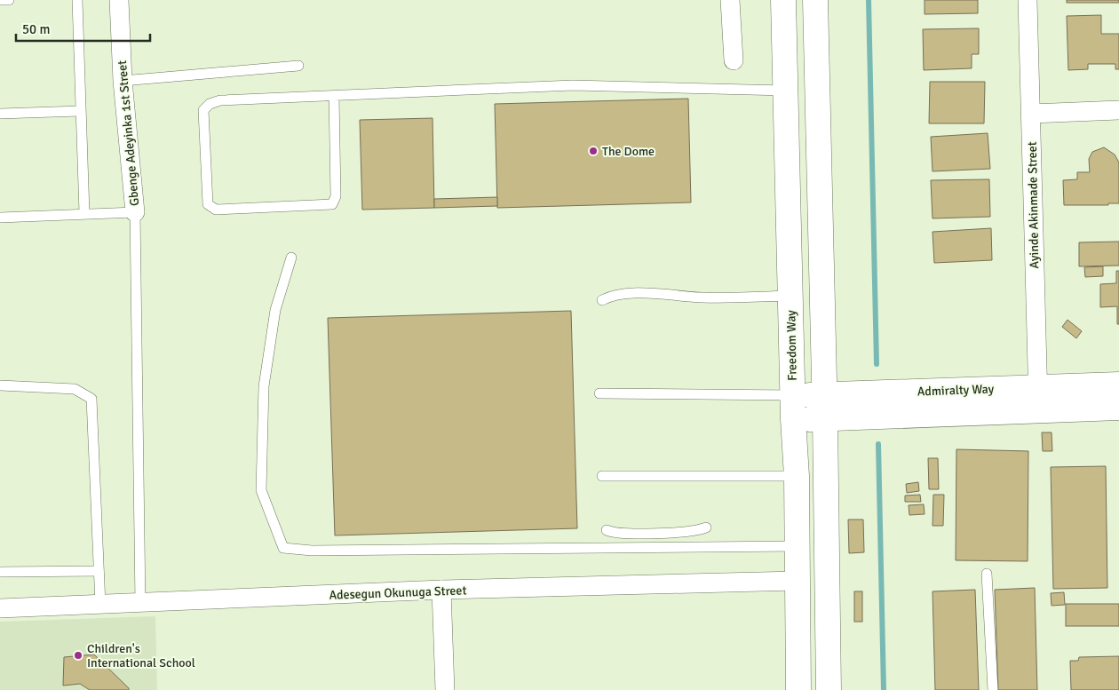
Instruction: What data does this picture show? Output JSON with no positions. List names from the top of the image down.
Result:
{
  "streets": {
    "main road": ["Freedom Way", "Admiralty Way"],
    "street": ["Gbenge Adeyinka 1st Street", "Ayinde Akinmade Street", "Adesegun Okunuga Street"]
  },
  "crossings": [
    ["Ayinde Akinmade Street", "Admiralty Way"],
    ["Freedom Way", "Admiralty Way"],
    ["Freedom Way", "Adesegun Okunuga Street"]
  ],
  "places": ["The Dome", "Children's International School"],
  "scale_bar": "50 m"
}
